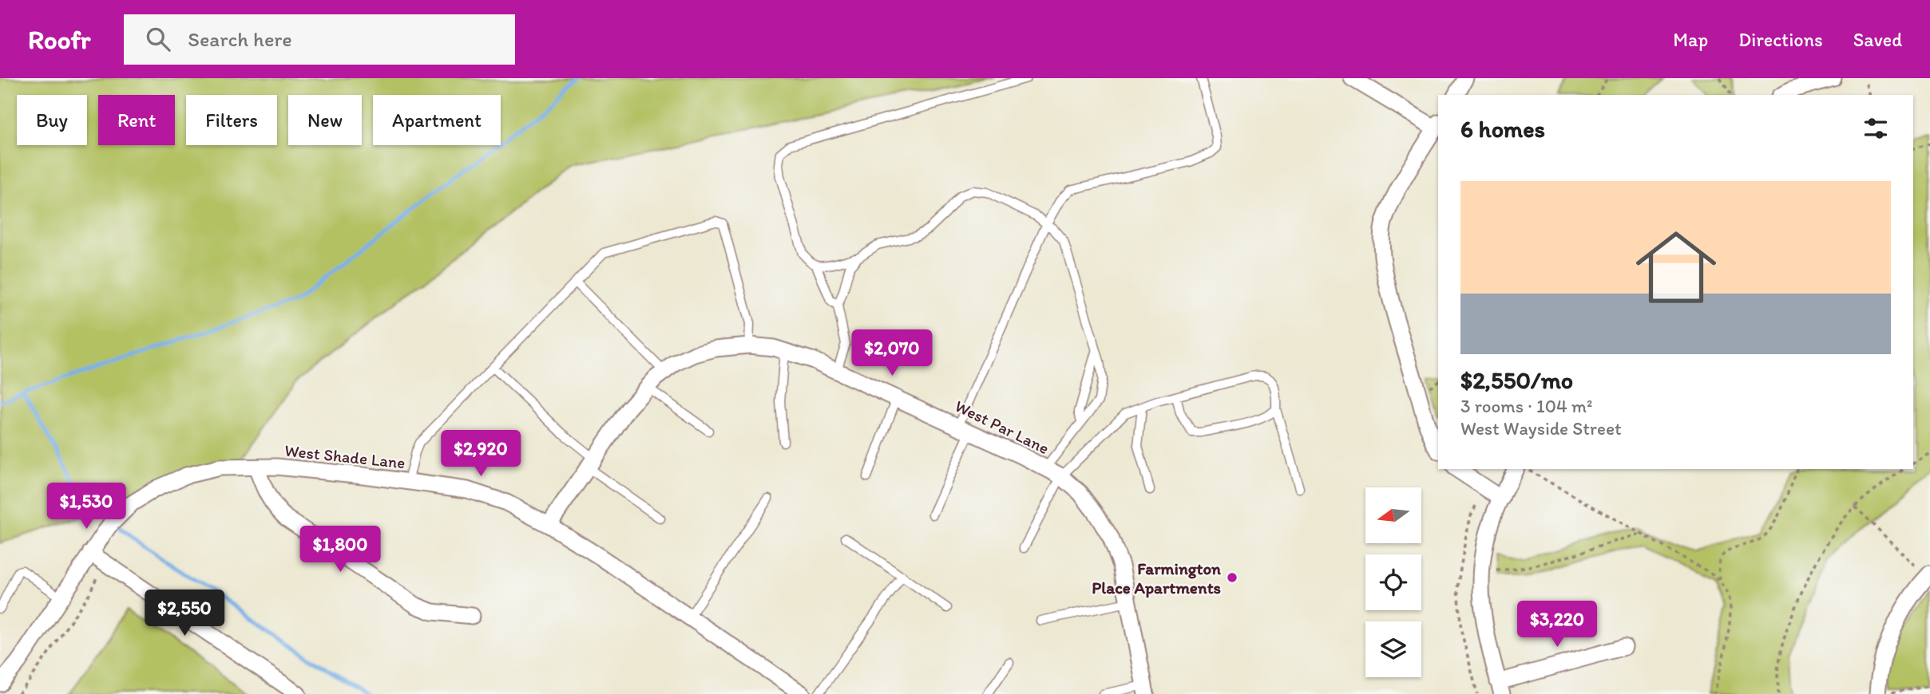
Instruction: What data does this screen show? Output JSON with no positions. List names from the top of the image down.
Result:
{
  "streets": {
    "street": ["West Par Lane", "West Shade Lane"]
  },
  "crossings": [
    ["West Par Lane", "West Shade Lane"]
  ],
  "places": ["Farmington Place Apartments"],
  "north": "left",
  "page": {
    "header": "Roofr",
    "search": "Search here",
    "nav": ["Map", "Directions", "Saved"],
    "chip": [
      "Buy",
      "Rent",
      "Filters",
      "New",
      "Apartment"
    ],
    "heading": "6 homes",
    "list": [
      {
        "name": "$2,550/mo",
        "note": "3 rooms · 104 m² · West Wayside Street"
      }
    ],
    "price": [
      "$2,070",
      "$2,920",
      "$1,530",
      "$1,800",
      "$2,550",
      "$3,220"
    ]
  }
}
